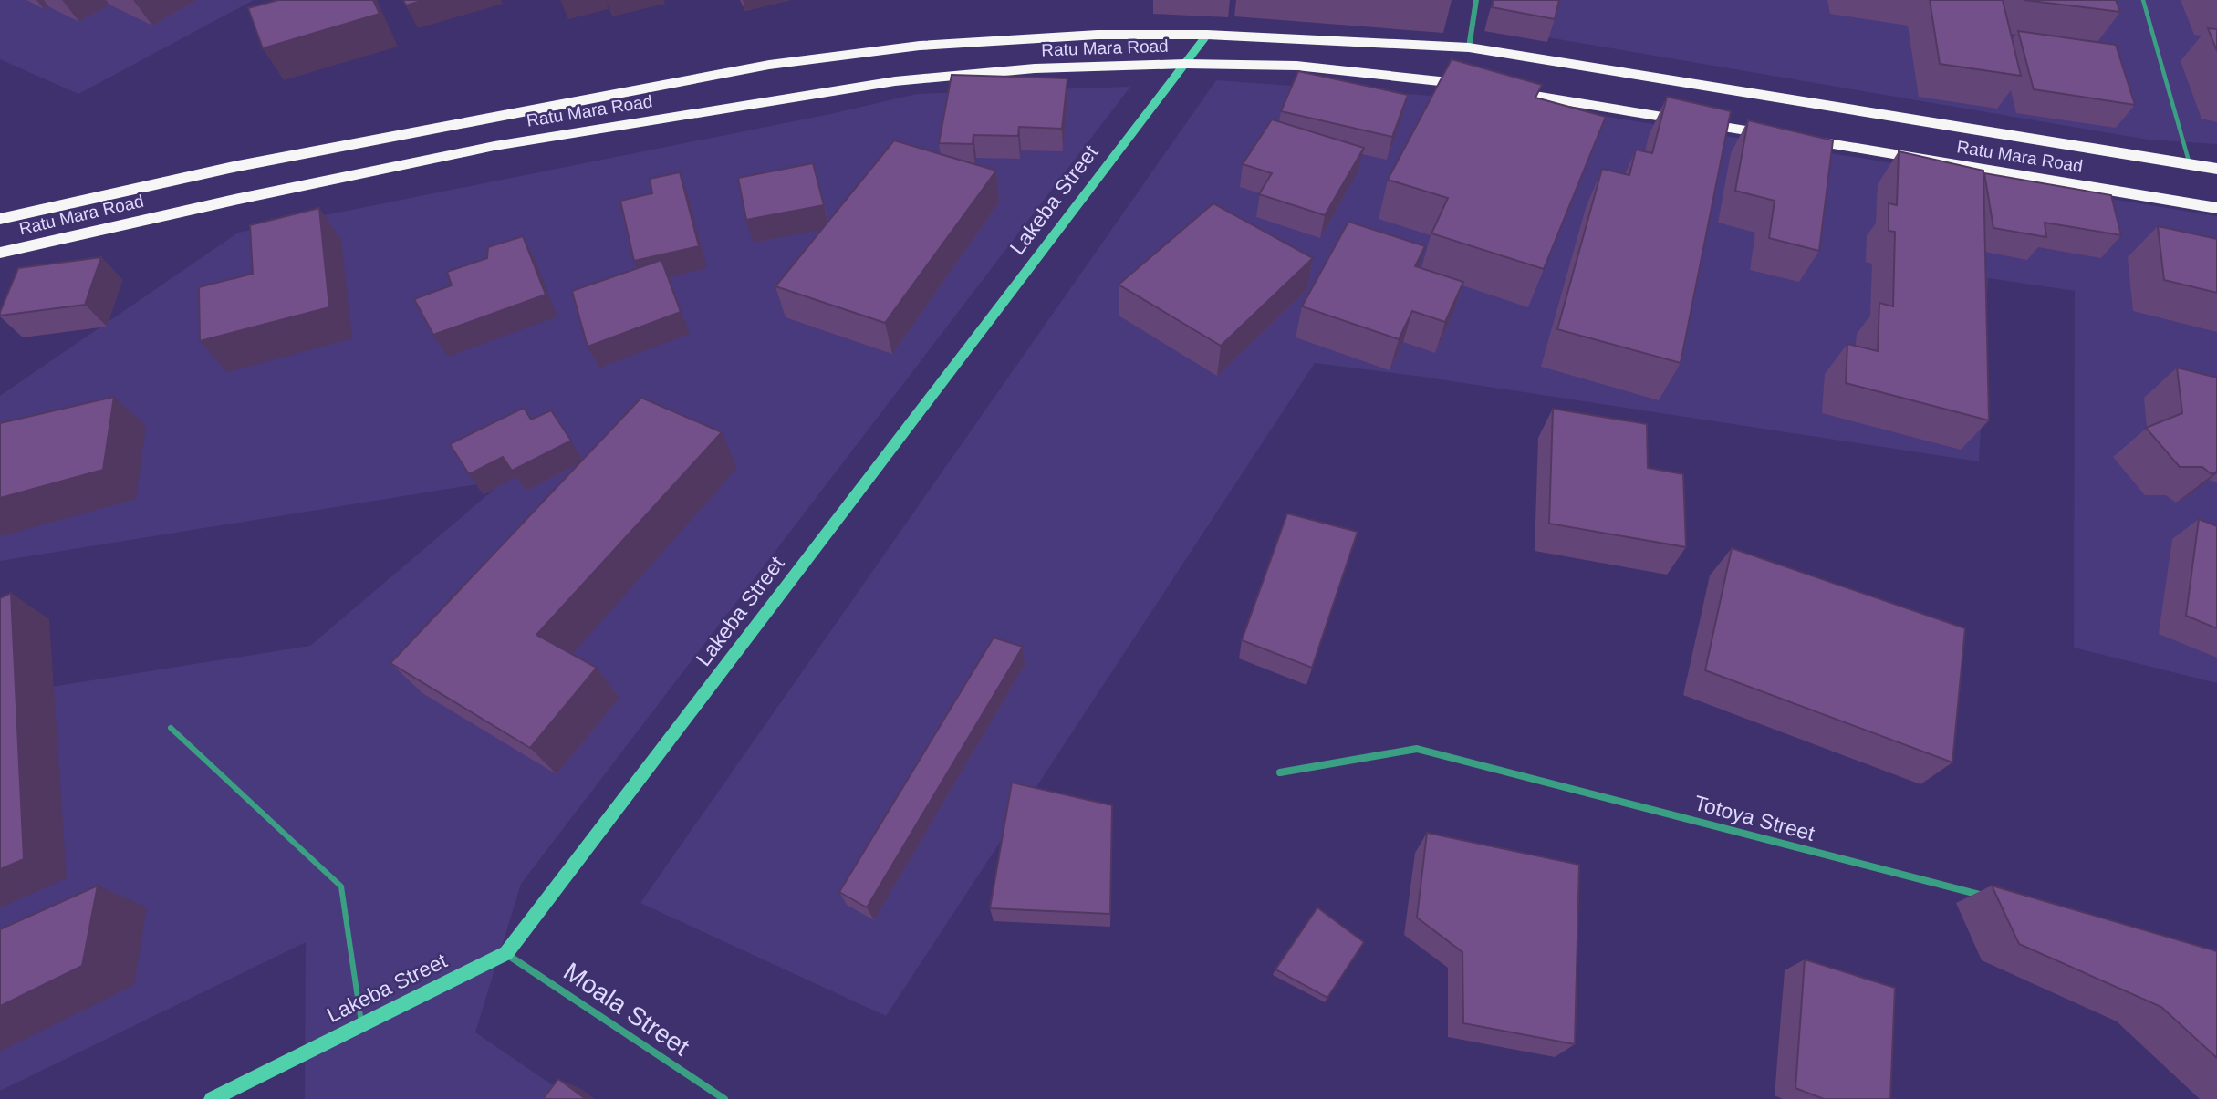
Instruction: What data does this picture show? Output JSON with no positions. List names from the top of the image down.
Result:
{
  "streets": {
    "highway": ["Ratu Mara Road"],
    "main road": ["Lakeba Street"],
    "street": ["Totoya Street", "Moala Street"]
  },
  "crossings": [
    ["Ratu Mara Road", "Lakeba Street"],
    ["Lakeba Street", "Moala Street"]
  ]
}
